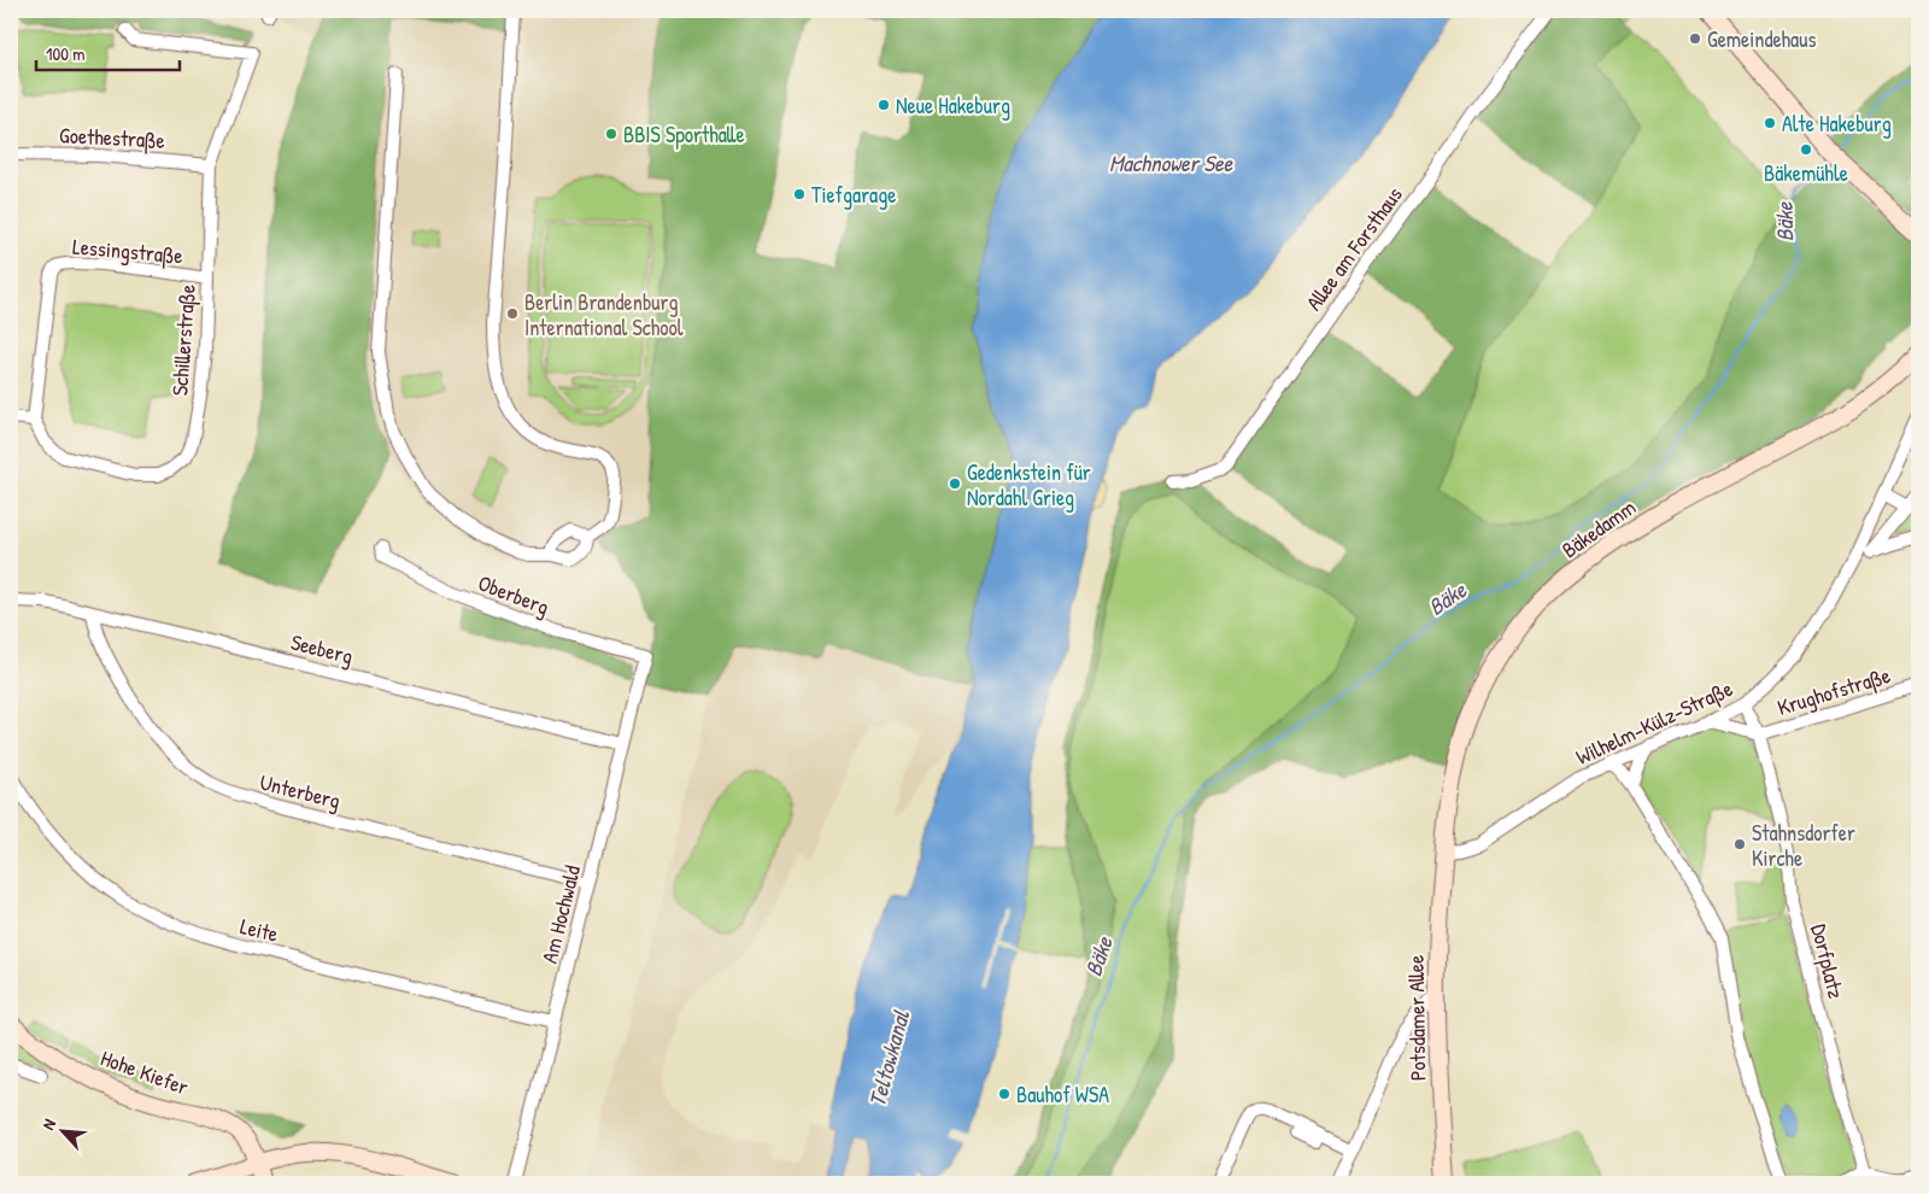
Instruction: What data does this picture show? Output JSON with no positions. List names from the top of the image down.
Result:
{
  "streets": {
    "street": [
      "Goethestraße",
      "Allee am Forsthaus",
      "Lessingstraße",
      "Schillerstraße",
      "Bäkedamm",
      "Oberberg",
      "Seeberg",
      "Krughofstraße",
      "Wilhelm-Külz-Straße",
      "Unterberg",
      "Am Hochwald",
      "Leite",
      "Dorfplatz",
      "Potsdamer Allee",
      "Hohe Kiefer"
    ]
  },
  "crossings": [
    ["Goethestraße", "Schillerstraße"],
    ["Lessingstraße", "Schillerstraße"],
    ["Bäkedamm", "Wilhelm-Külz-Straße"],
    ["Bäkedamm", "Potsdamer Allee"],
    ["Oberberg", "Am Hochwald"],
    ["Seeberg", "Unterberg"],
    ["Seeberg", "Am Hochwald"],
    ["Krughofstraße", "Dorfplatz"],
    ["Wilhelm-Külz-Straße", "Dorfplatz"],
    ["Wilhelm-Külz-Straße", "Potsdamer Allee"],
    ["Unterberg", "Am Hochwald"],
    ["Am Hochwald", "Leite"]
  ],
  "water": ["Machnower See", "Bäke", "Teltowkanal"],
  "places": [
    "Gemeindehaus",
    "Neue Hakeburg",
    "Alte Hakeburg",
    "BBIS Sporthalle",
    "Bäkemühle",
    "Tiefgarage",
    "Berlin Brandenburg International School",
    "Gedenkstein für Nordahl Grieg",
    "Stahnsdorfer Kirche",
    "Bauhof WSA"
  ],
  "scale_bar": "100 m",
  "north": "top left"
}
